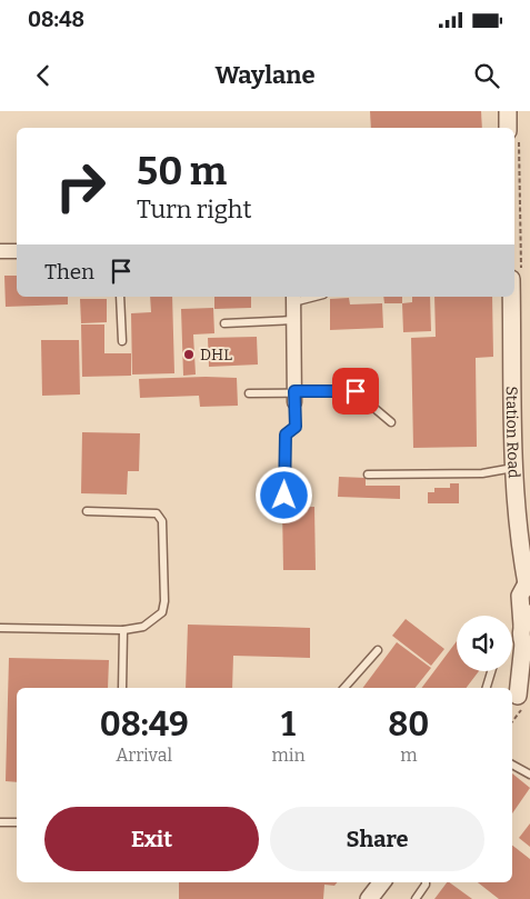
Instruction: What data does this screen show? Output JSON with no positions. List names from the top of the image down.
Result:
{
  "streets": {
    "street": ["Station Road"]
  },
  "places": ["DHL"],
  "page": {
    "status": "08:48",
    "header": "Waylane",
    "turn": ["50 m", "Turn right"],
    "then": "Then",
    "eta": [
      "08:49",
      "Arrival",
      "1",
      "min",
      "80",
      "m"
    ],
    "buttons": ["Exit", "Share"]
  }
}
